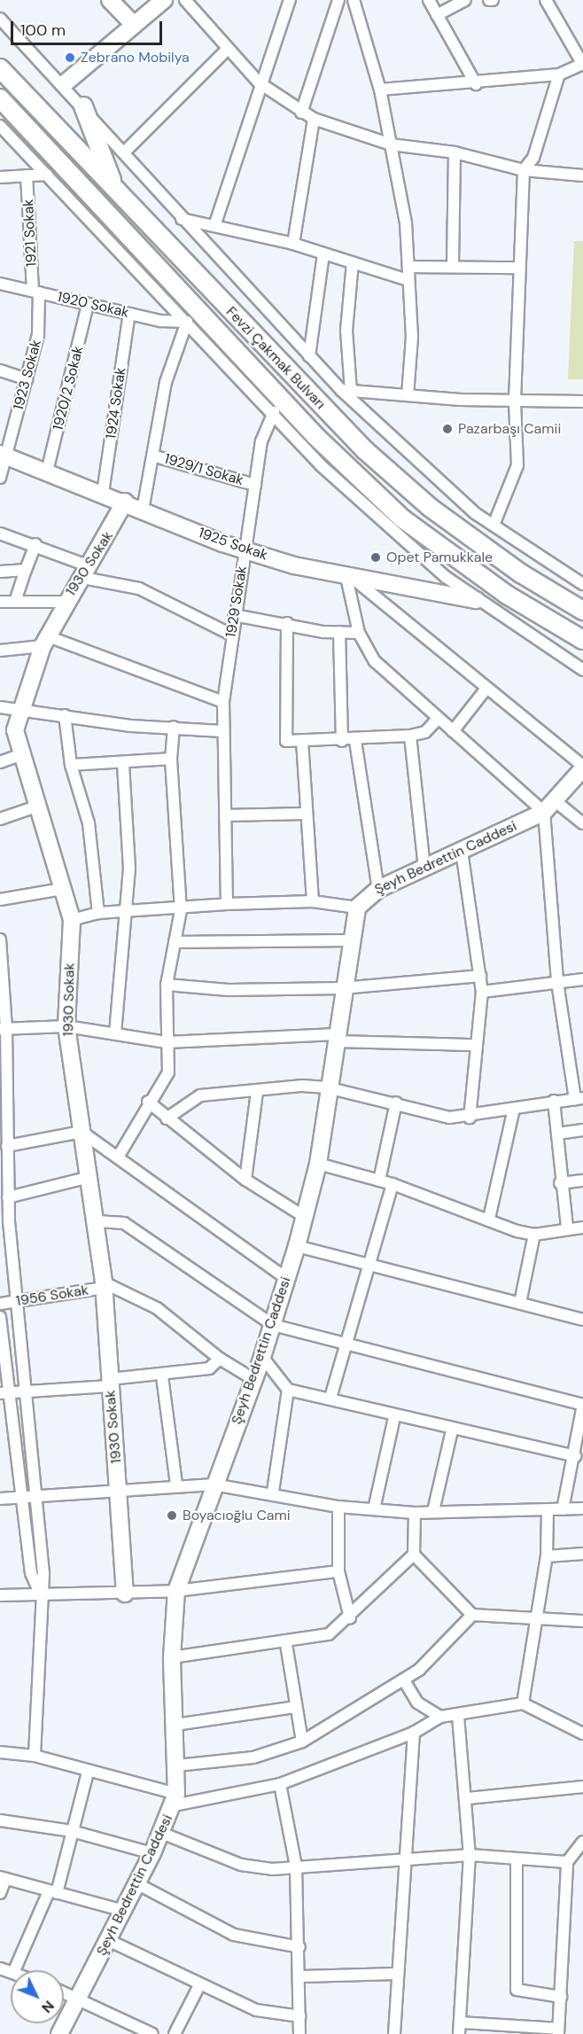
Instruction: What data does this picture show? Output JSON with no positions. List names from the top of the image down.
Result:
{
  "streets": {
    "main road": ["Fevzi Çakmak Bulvarı"],
    "street": [
      "1921 Sokak",
      "1920 Sokak",
      "1923 Sokak",
      "1920/2 Sokak",
      "1924 Sokak",
      "1929/1 Sokak",
      "1925 Sokak",
      "1930 Sokak",
      "1929 Sokak",
      "Şeyh Bedrettin Caddesi",
      "1956 Sokak"
    ]
  },
  "crossings": [
    ["1921 Sokak", "1920 Sokak"],
    ["1921 Sokak", "1923 Sokak"],
    ["1920 Sokak", "1923 Sokak"],
    ["1920 Sokak", "1920/2 Sokak"],
    ["1920 Sokak", "1924 Sokak"],
    ["1923 Sokak", "1925 Sokak"],
    ["1920/2 Sokak", "1925 Sokak"],
    ["1924 Sokak", "1925 Sokak"],
    ["1929/1 Sokak", "1929 Sokak"],
    ["1925 Sokak", "1930 Sokak"],
    ["1925 Sokak", "1929 Sokak"],
    ["1930 Sokak", "1956 Sokak"]
  ],
  "places": [
    "Zebrano Mobilya",
    "Pazarbaşı Camii",
    "Opet Pamukkale",
    "Boyacıoğlu Cami"
  ],
  "scale_bar": "100 m",
  "north": "bottom right"
}
